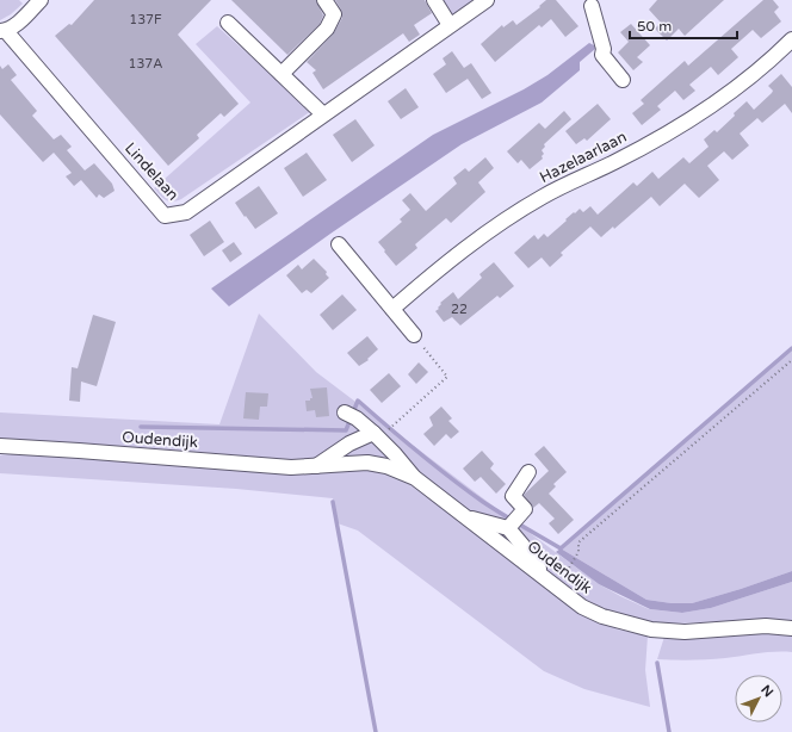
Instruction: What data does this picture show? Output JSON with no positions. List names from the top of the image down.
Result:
{
  "streets": {
    "street": ["Hazelaarlaan", "Lindelaan", "Oudendijk"]
  },
  "house_numbers": ["137F", "137A", "22"],
  "scale_bar": "50 m",
  "north": "top right"
}
